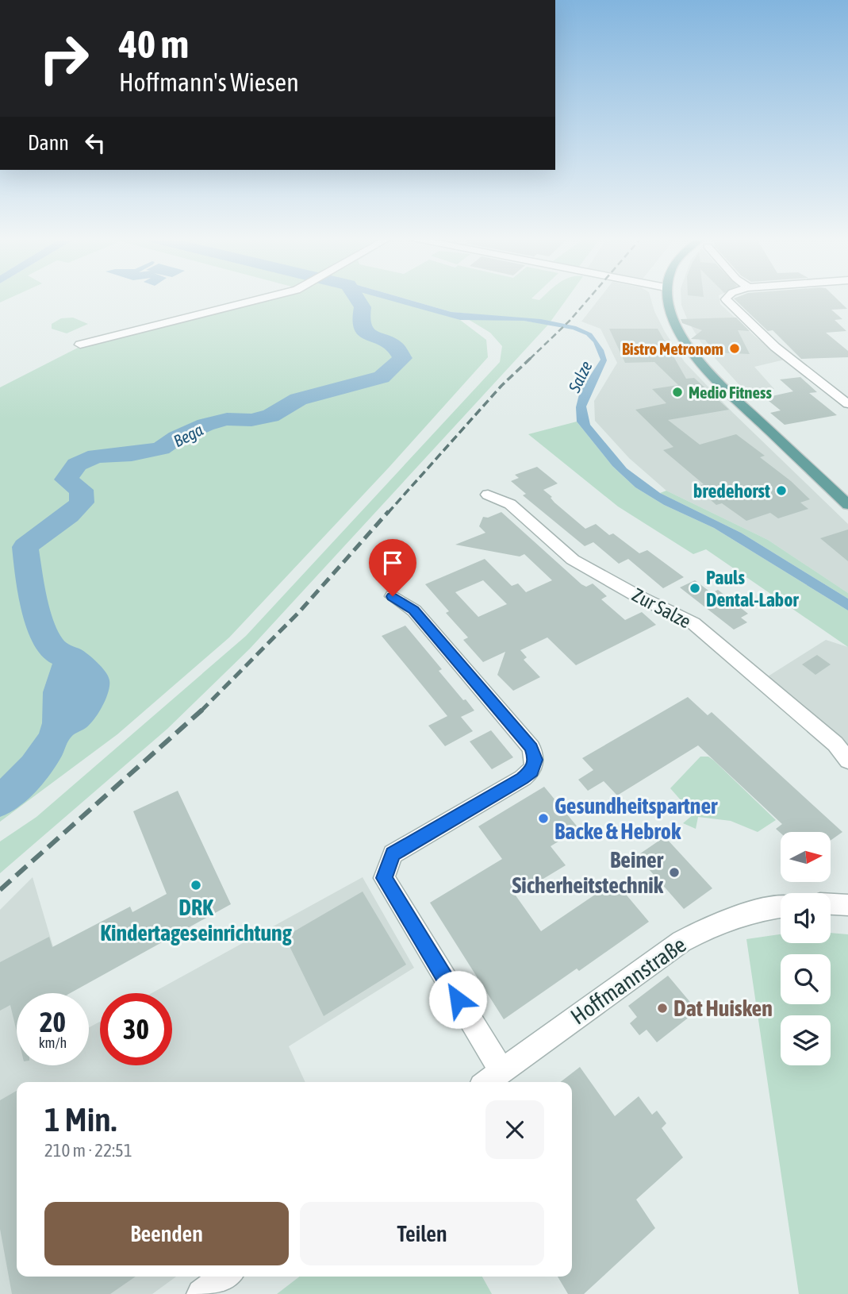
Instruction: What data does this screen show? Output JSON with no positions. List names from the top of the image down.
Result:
{
  "streets": {
    "street": ["Zur Salze", "Hoffmannstraße"]
  },
  "water": ["Salze", "Bega"],
  "places": [
    "Bistro Metronom",
    "Medio Fitness",
    "bredehorst",
    "Pauls Dental-Labor",
    "Gesundheitspartner Backe & Hebrok",
    "Beiner Sicherheitstechnik",
    "DRK Kindertageseinrichtung",
    "Dat Huisken"
  ],
  "north": "right",
  "page": {
    "turn": ["40 m", "Hoffmann's Wiesen"],
    "then": "Dann",
    "speed": "20 km/h",
    "limit": "30",
    "heading": ["1 Min.", "210 m · 22:51"],
    "buttons": ["Beenden", "Teilen"]
  }
}
